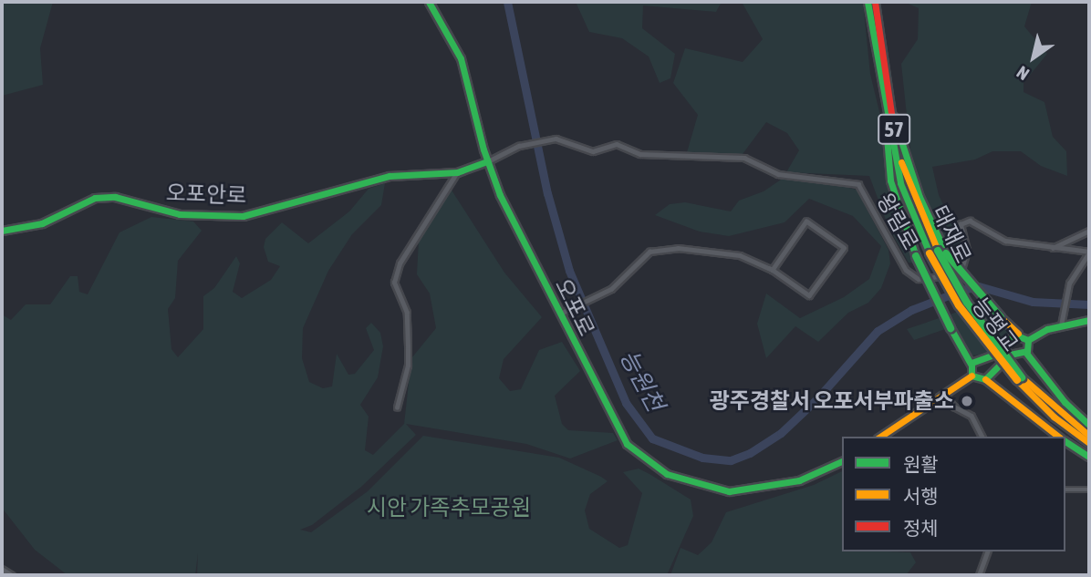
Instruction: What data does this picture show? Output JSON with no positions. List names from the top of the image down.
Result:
{
  "streets": {
    "main road": [
      "57",
      "오포안로",
      "태재로",
      "오포로",
      "능평교"
    ],
    "street": ["왕림로"]
  },
  "crossings": [
    ["57", "능평교"],
    ["오포안로", "왕림로"],
    ["오포안로", "오포로"],
    ["왕림로", "오포로"],
    ["태재로", "능평교"]
  ],
  "water": ["능원천"],
  "parks": ["시안 가족추모공원"],
  "places": ["광주경찰서 오포서부파출소"],
  "legend": ["원활", "서행", "정체"],
  "north": "bottom left"
}
